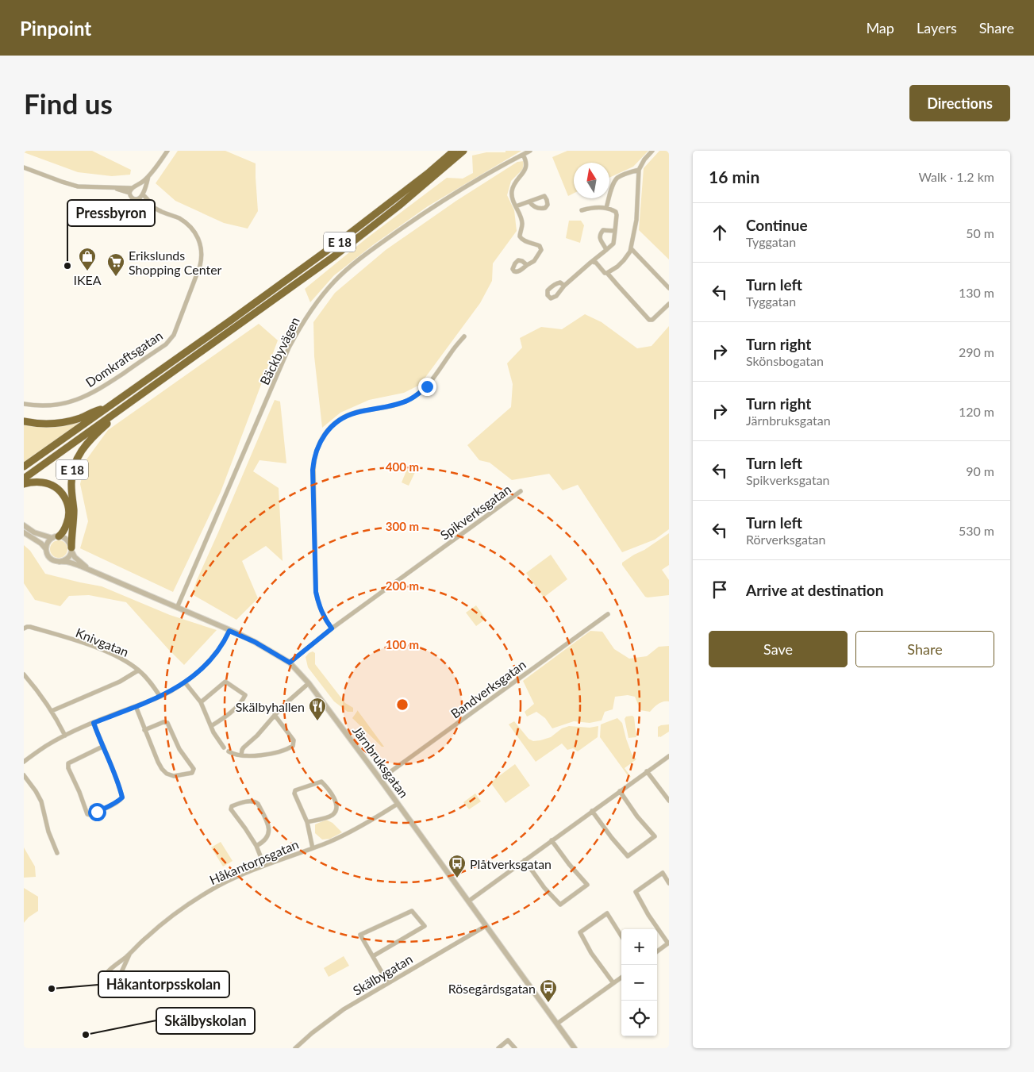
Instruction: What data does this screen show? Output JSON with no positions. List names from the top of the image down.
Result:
{
  "streets": {
    "highway": ["E 18"],
    "street": [
      "Bäckbyvägen",
      "Domkraftsgatan",
      "Spikverksgatan",
      "Knivgatan",
      "Bandverksgatan",
      "Järnbruksgatan",
      "Håkantorpsgatan",
      "Skälbygatan"
    ]
  },
  "crossings": [
    ["E 18", "Järnbruksgatan"],
    ["Bäckbyvägen", "Järnbruksgatan"],
    ["Spikverksgatan", "Järnbruksgatan"],
    ["Bandverksgatan", "Järnbruksgatan"],
    ["Järnbruksgatan", "Håkantorpsgatan"],
    ["Järnbruksgatan", "Skälbygatan"]
  ],
  "places": {
    "other": ["Pressbyron", "Håkantorpsskolan", "Skälbyskolan"],
    "shop": ["IKEA"],
    "supermarket": ["Erikslunds Shopping Center"],
    "restaurant": ["Skälbyhallen"],
    "bus stop": ["Plåtverksgatan", "Rösegårdsgatan"]
  },
  "north": "top",
  "page": {
    "header": "Pinpoint",
    "nav": ["Map", "Layers", "Share"],
    "buttons": [
      "Directions",
      ["Save", "Share"]
    ],
    "title": "Find us",
    "heading": ["16 min", "Walk · 1.2 km"],
    "list": [
      ["Continue", "Tyggatan", "50 m"],
      ["Turn left", "Tyggatan", "130 m"],
      ["Turn right", "Skönsbogatan", "290 m"],
      ["Turn right", "Järnbruksgatan", "120 m"],
      ["Turn left", "Spikverksgatan", "90 m"],
      ["Turn left", "Rörverksgatan", "530 m"],
      "Arrive at destination"
    ],
    "map_buttons": ["+", "−"]
  },
  "rings": [
    "400 m",
    "300 m",
    "200 m",
    "100 m"
  ]
}
